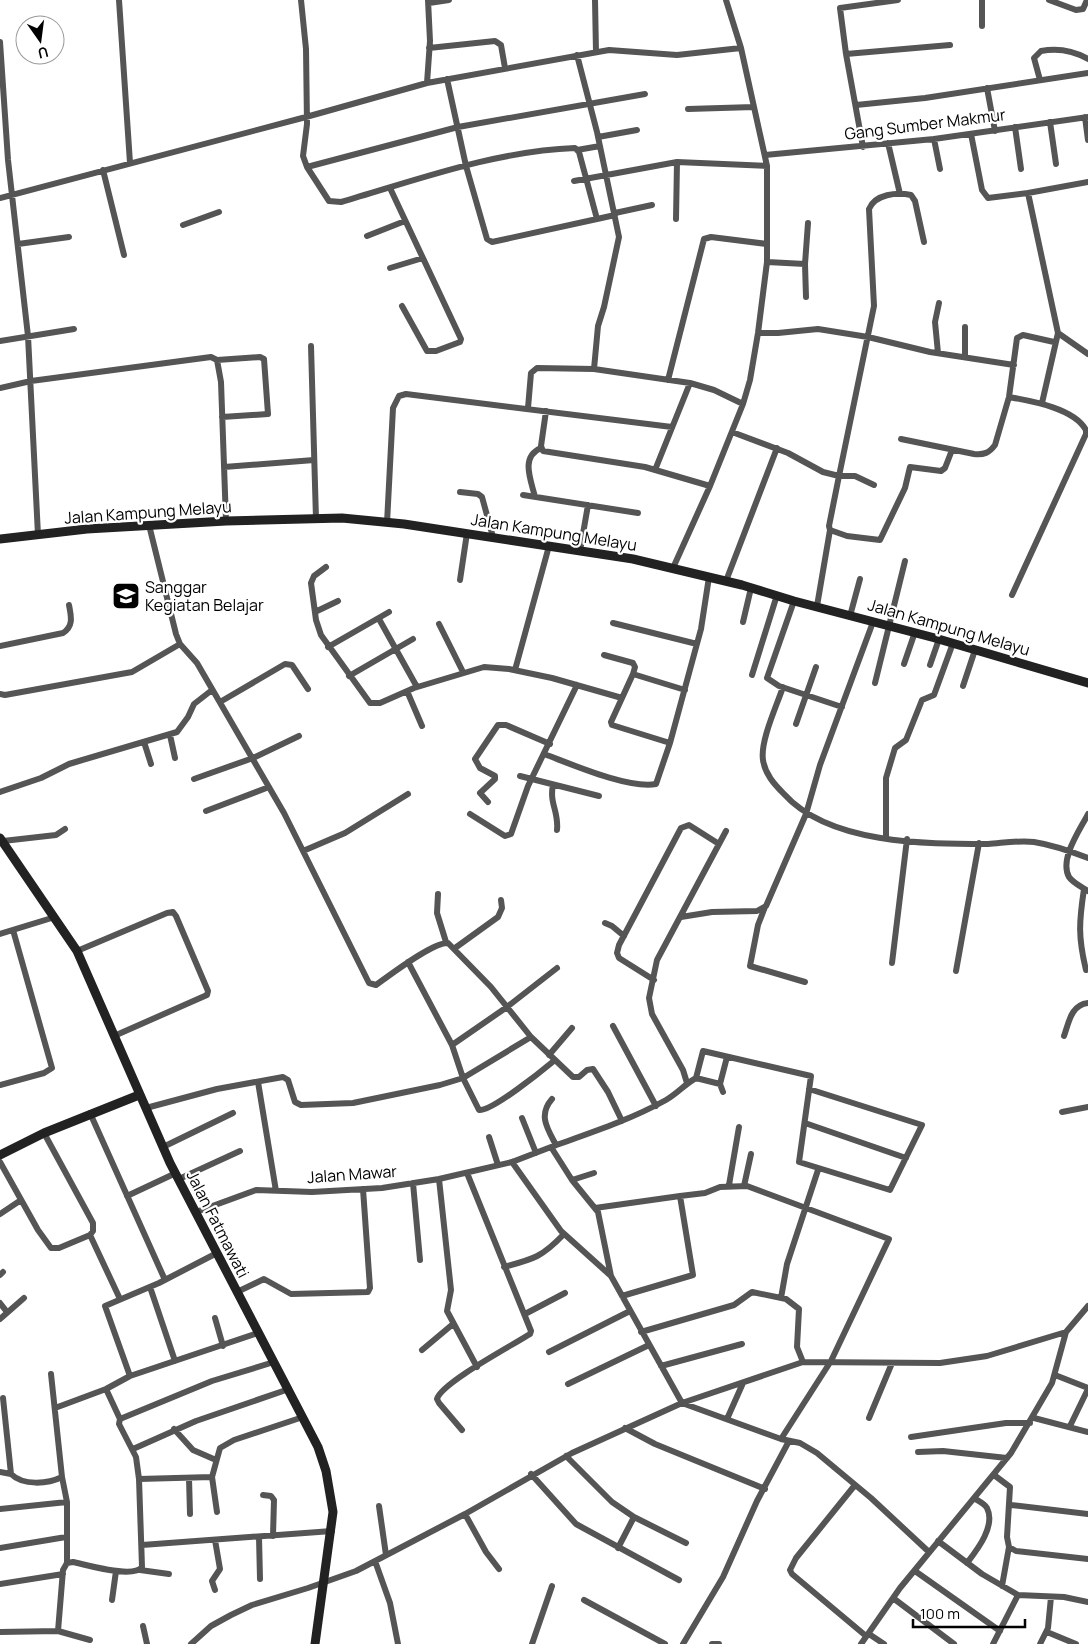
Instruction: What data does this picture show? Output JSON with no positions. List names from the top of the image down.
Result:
{
  "streets": {
    "main road": ["Jalan Kampung Melayu", "Jalan Fatmawati"],
    "street": ["Gang Sumber Makmur", "Jalan Mawar"]
  },
  "crossings": [
    ["Jalan Mawar", "Jalan Fatmawati"]
  ],
  "places": {
    "school or university": ["Sanggar Kegiatan Belajar"]
  },
  "scale_bar": "100 m",
  "north": "bottom"
}
